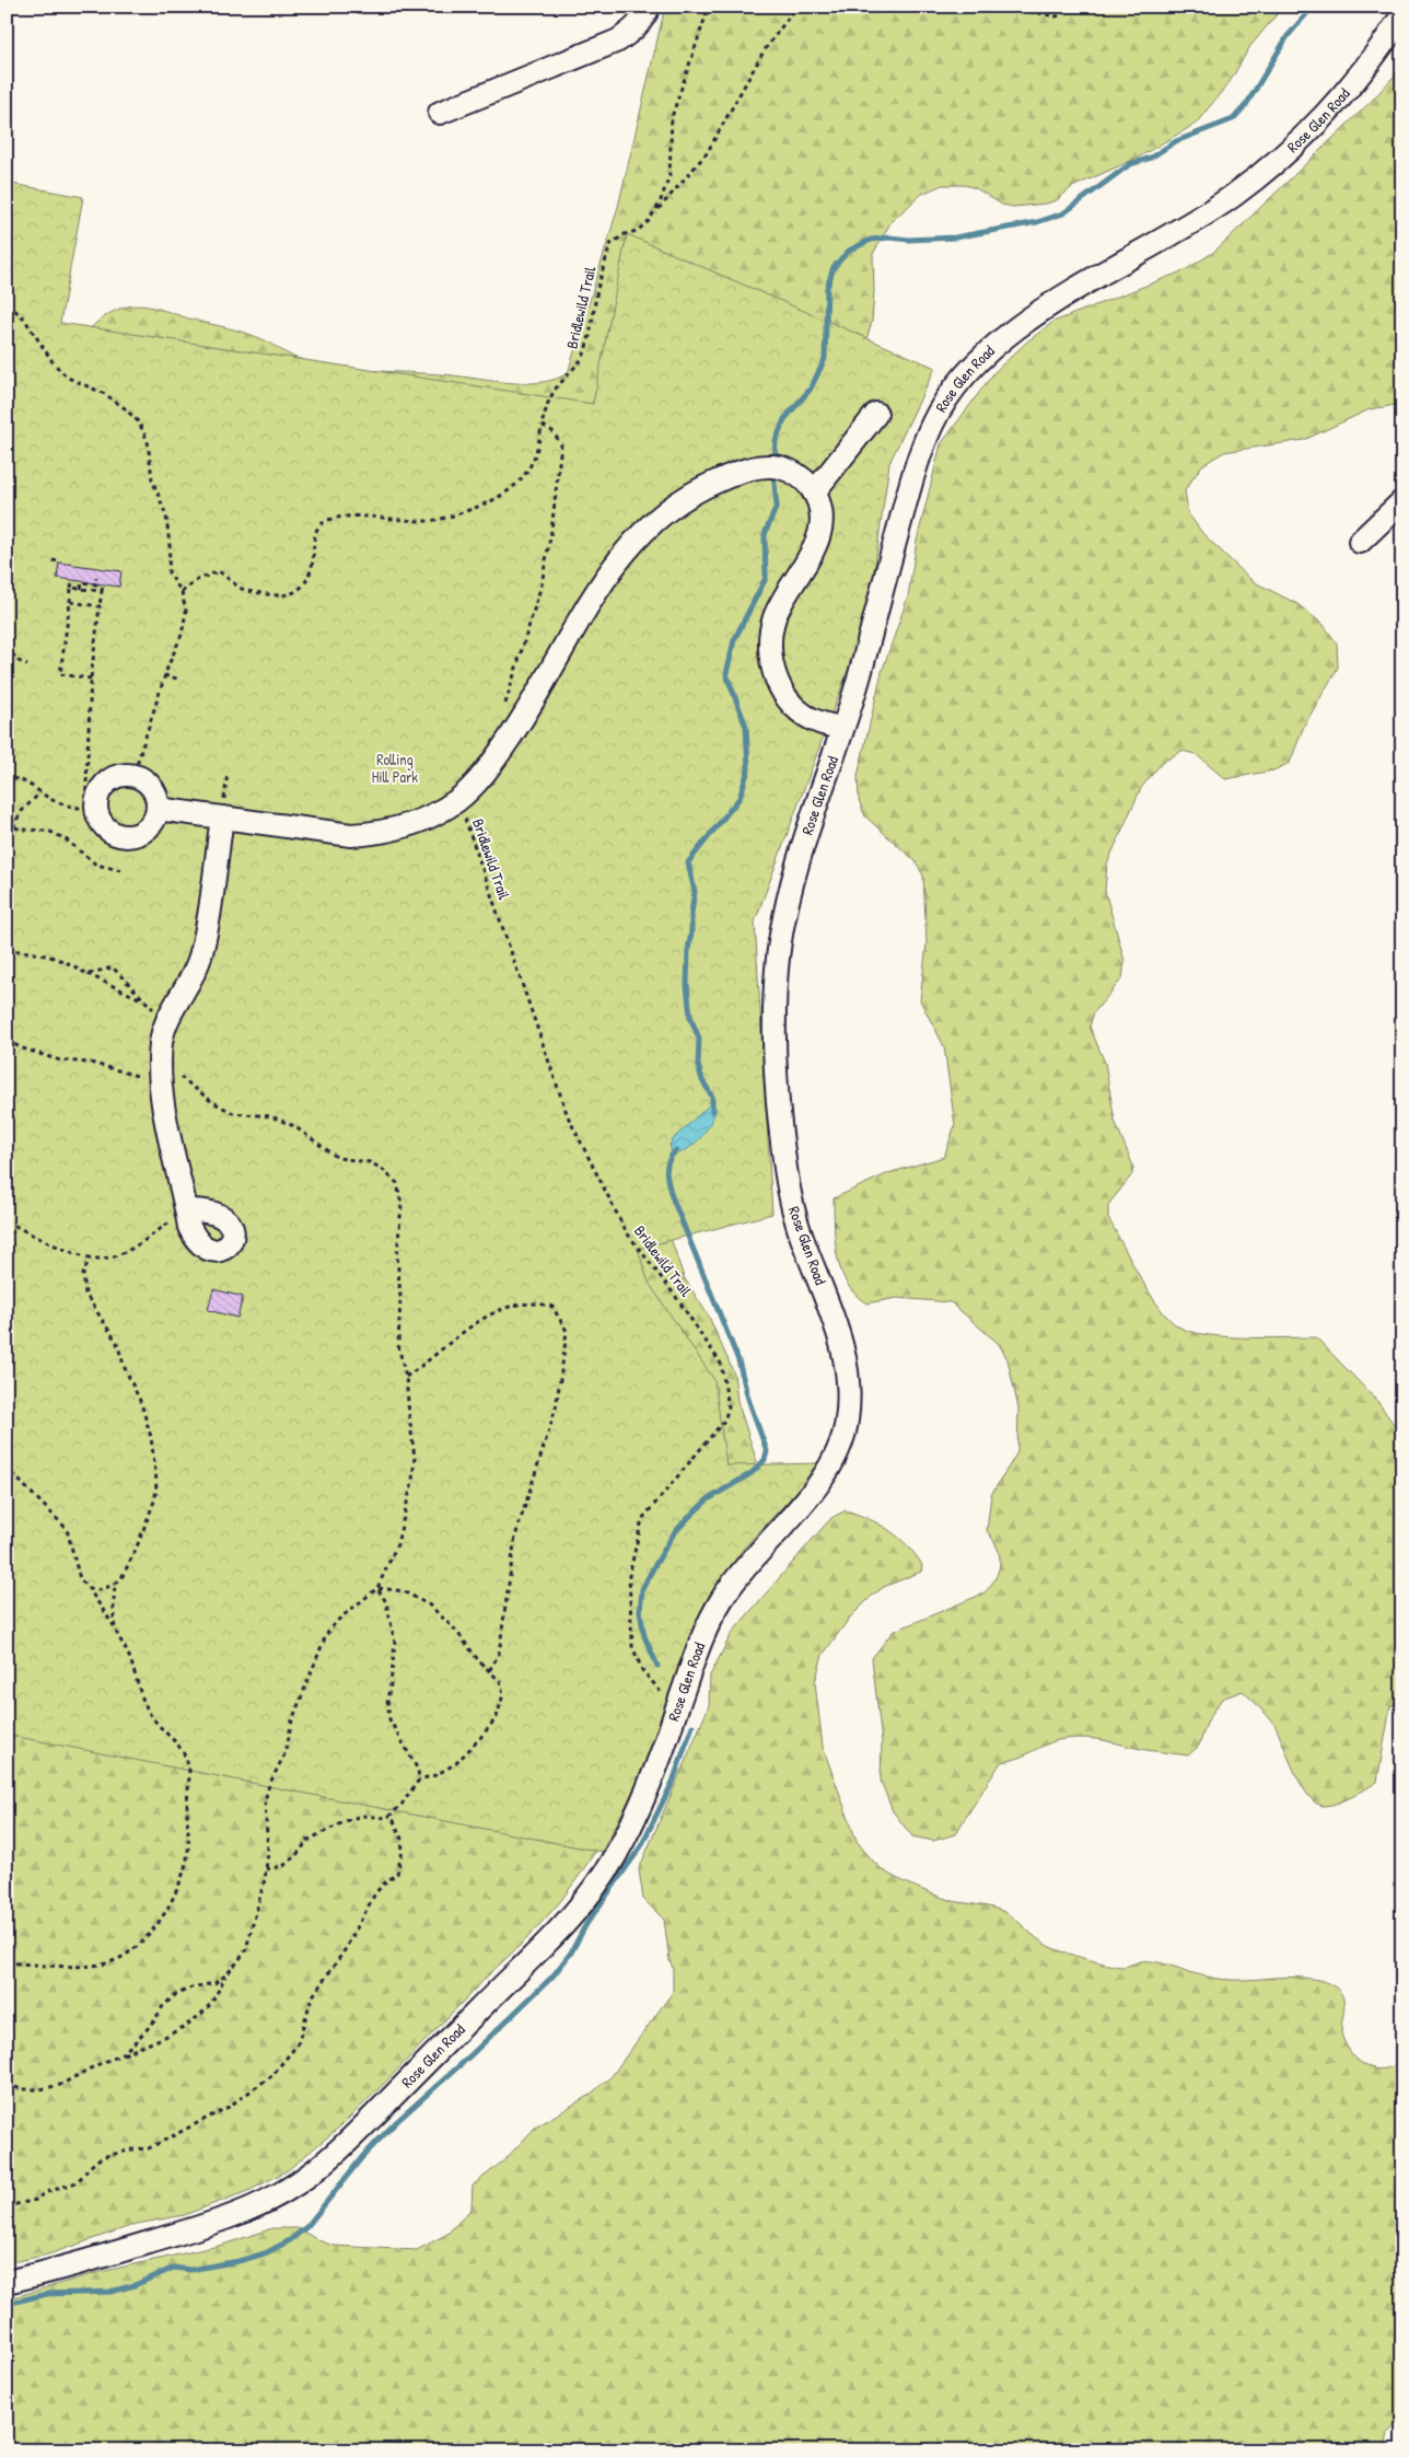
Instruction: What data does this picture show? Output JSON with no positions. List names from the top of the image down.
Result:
{
  "streets": {
    "street": ["Rose Glen Road"],
    "path": ["Bridlewild Trail"]
  },
  "crossings": [
    ["Rose Glen Road", "Bridlewild Trail"]
  ],
  "parks": ["Rolling Hill Park"]
}
